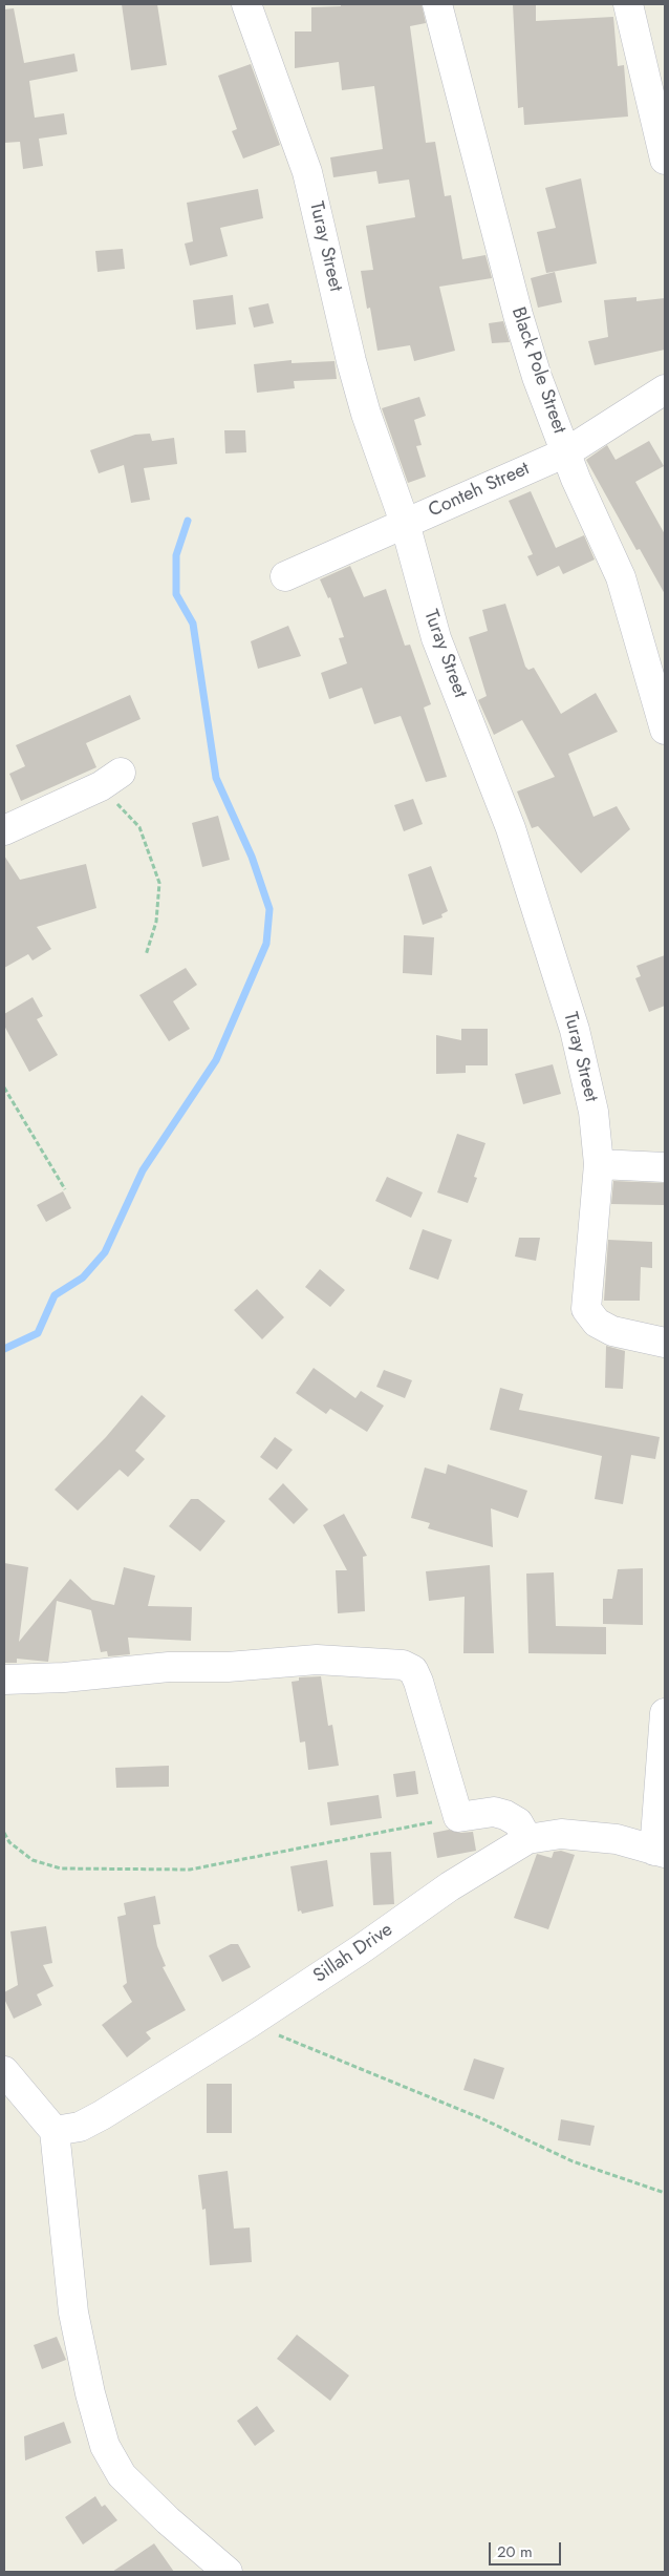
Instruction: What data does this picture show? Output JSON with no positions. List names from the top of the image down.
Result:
{
  "streets": {
    "street": [
      "Turay Street",
      "Black Pole Street",
      "Conteh Street",
      "Sillah Drive"
    ]
  },
  "crossings": [
    ["Turay Street", "Conteh Street"],
    ["Black Pole Street", "Conteh Street"]
  ],
  "scale_bar": "20 m"
}
